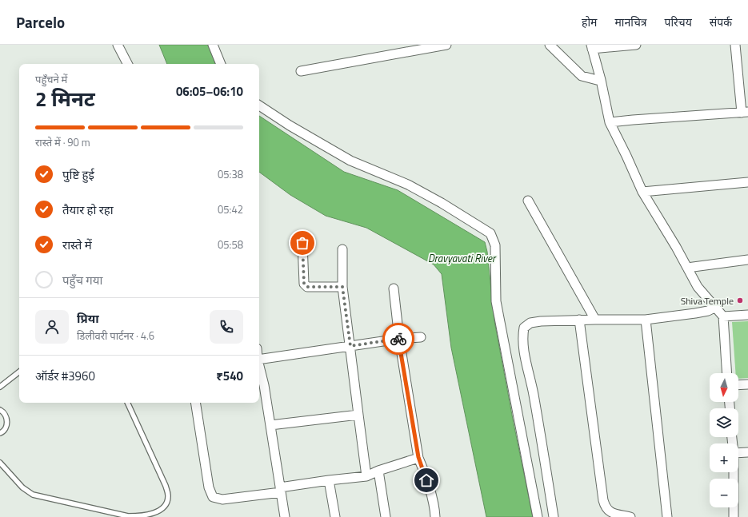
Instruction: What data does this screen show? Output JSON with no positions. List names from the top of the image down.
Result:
{
  "water": ["Dravyavati River"],
  "places": ["Shiva Temple"],
  "north": "bottom",
  "page": {
    "header": "Parcelo",
    "nav": [
      "होम",
      "मानचित्र",
      "परिचय",
      "संपर्क"
    ],
    "heading": ["2 मिनट", "पहुँचने में", "06:05–06:10"],
    "panel": [
      "प्रिया",
      "डिलीवरी पार्टनर · 4.6",
      "ऑर्डर #3960",
      "₹540"
    ],
    "bar": "रास्ते में · 90 m",
    "list": [
      ["पुष्टि हुई", "05:38"],
      ["तैयार हो रहा", "05:42"],
      ["रास्ते में", "05:58"],
      "पहुँच गया"
    ],
    "map_buttons": ["+", "−"]
  }
}
